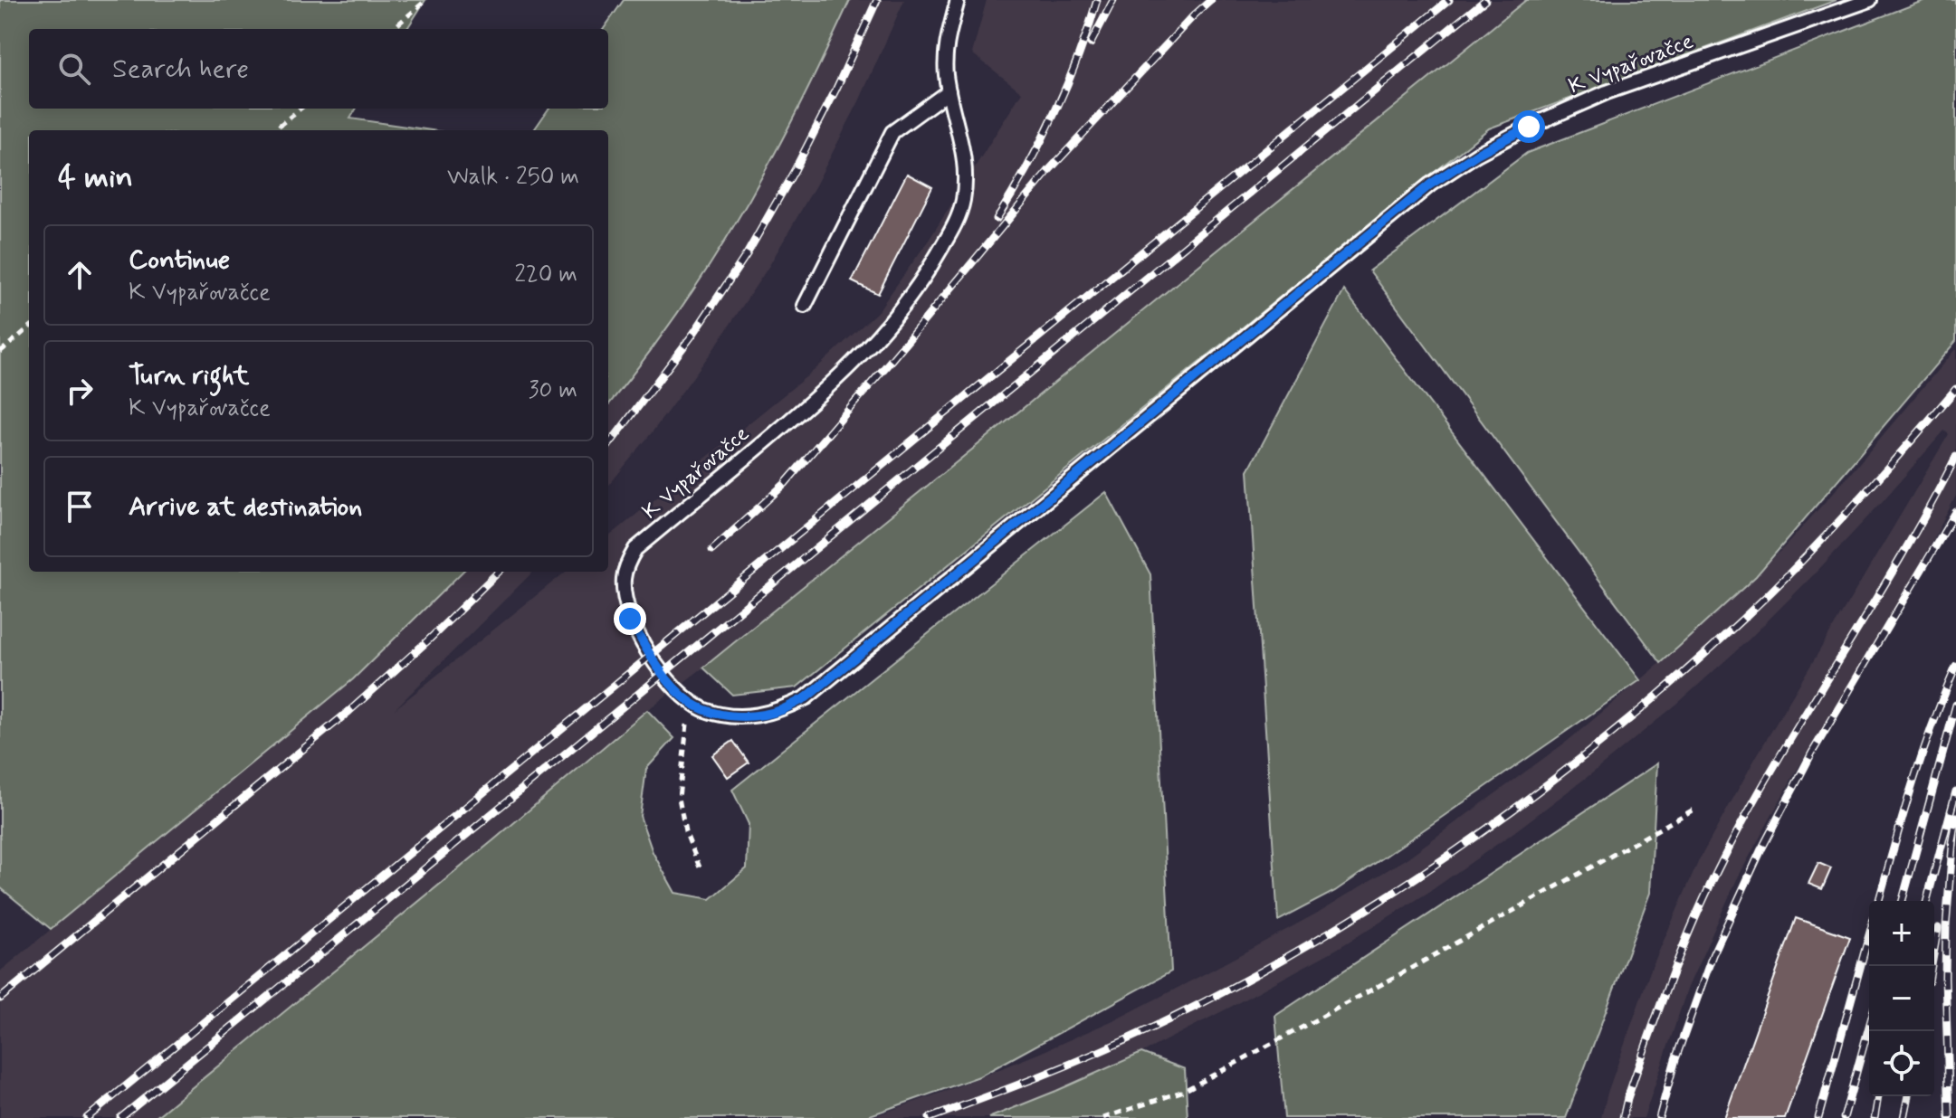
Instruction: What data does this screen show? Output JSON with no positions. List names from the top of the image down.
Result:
{
  "streets": {
    "lane": ["K Vypařovačce"]
  },
  "page": {
    "search": "Search here",
    "heading": ["4 min", "Walk · 250 m"],
    "list": [
      ["Continue", "K Vypařovačce", "220 m"],
      ["Turn right", "K Vypařovačce", "30 m"],
      "Arrive at destination"
    ],
    "map_buttons": ["+", "−"]
  }
}
